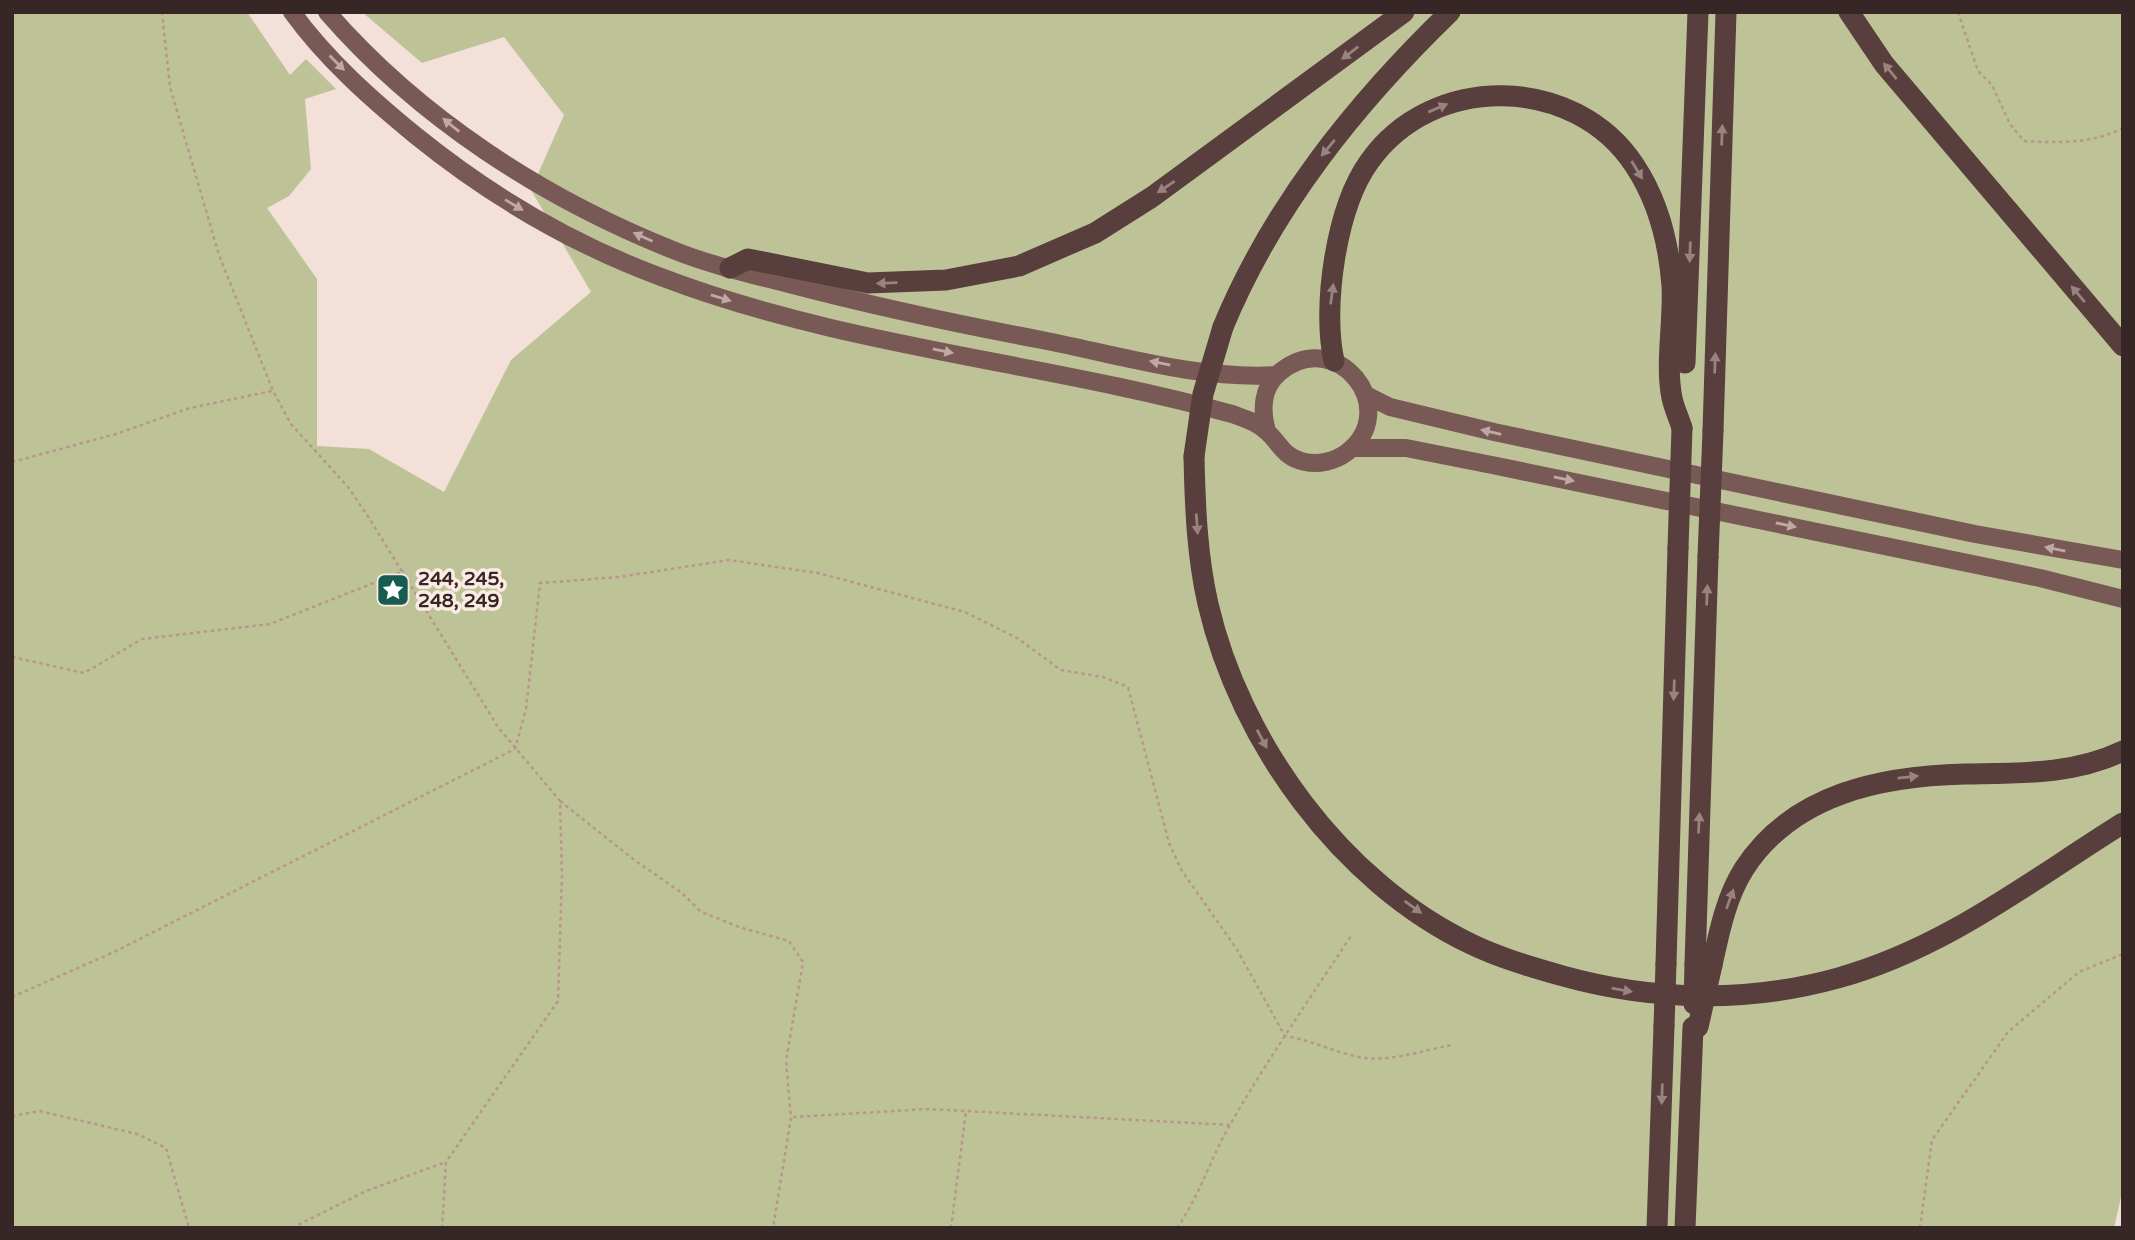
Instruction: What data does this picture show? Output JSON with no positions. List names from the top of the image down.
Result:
{
  "places": {
    "place": ["244, 245, 248, 249"]
  }
}
